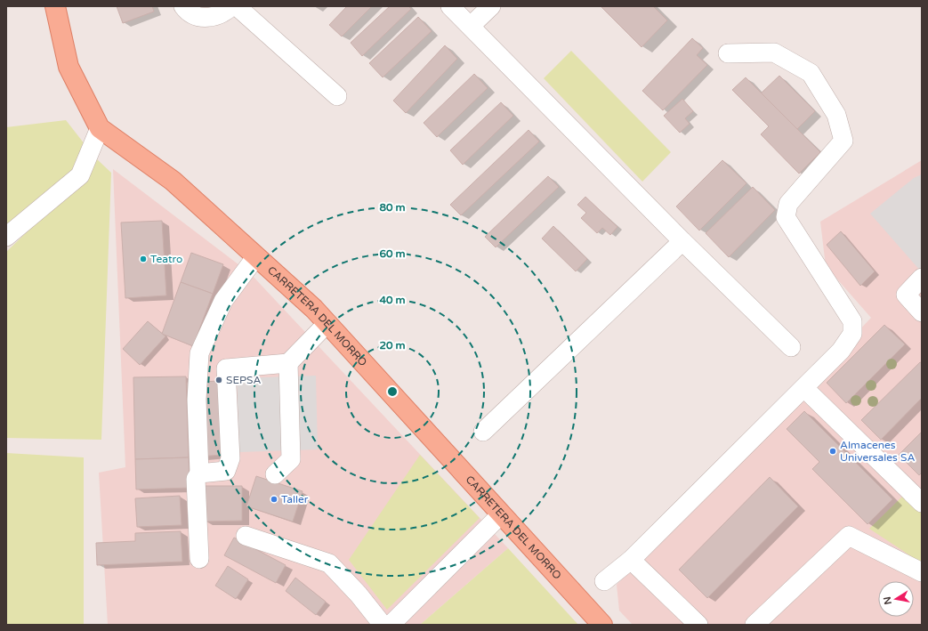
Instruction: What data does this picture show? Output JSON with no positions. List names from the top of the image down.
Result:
{
  "streets": {
    "main road": ["CARRETERA DEL MORRO"]
  },
  "places": [
    "Teatro",
    "SEPSA",
    "Almacenes Universales SA",
    "Taller"
  ],
  "north": "left",
  "rings": [
    "80 m",
    "60 m",
    "40 m",
    "20 m"
  ]
}
